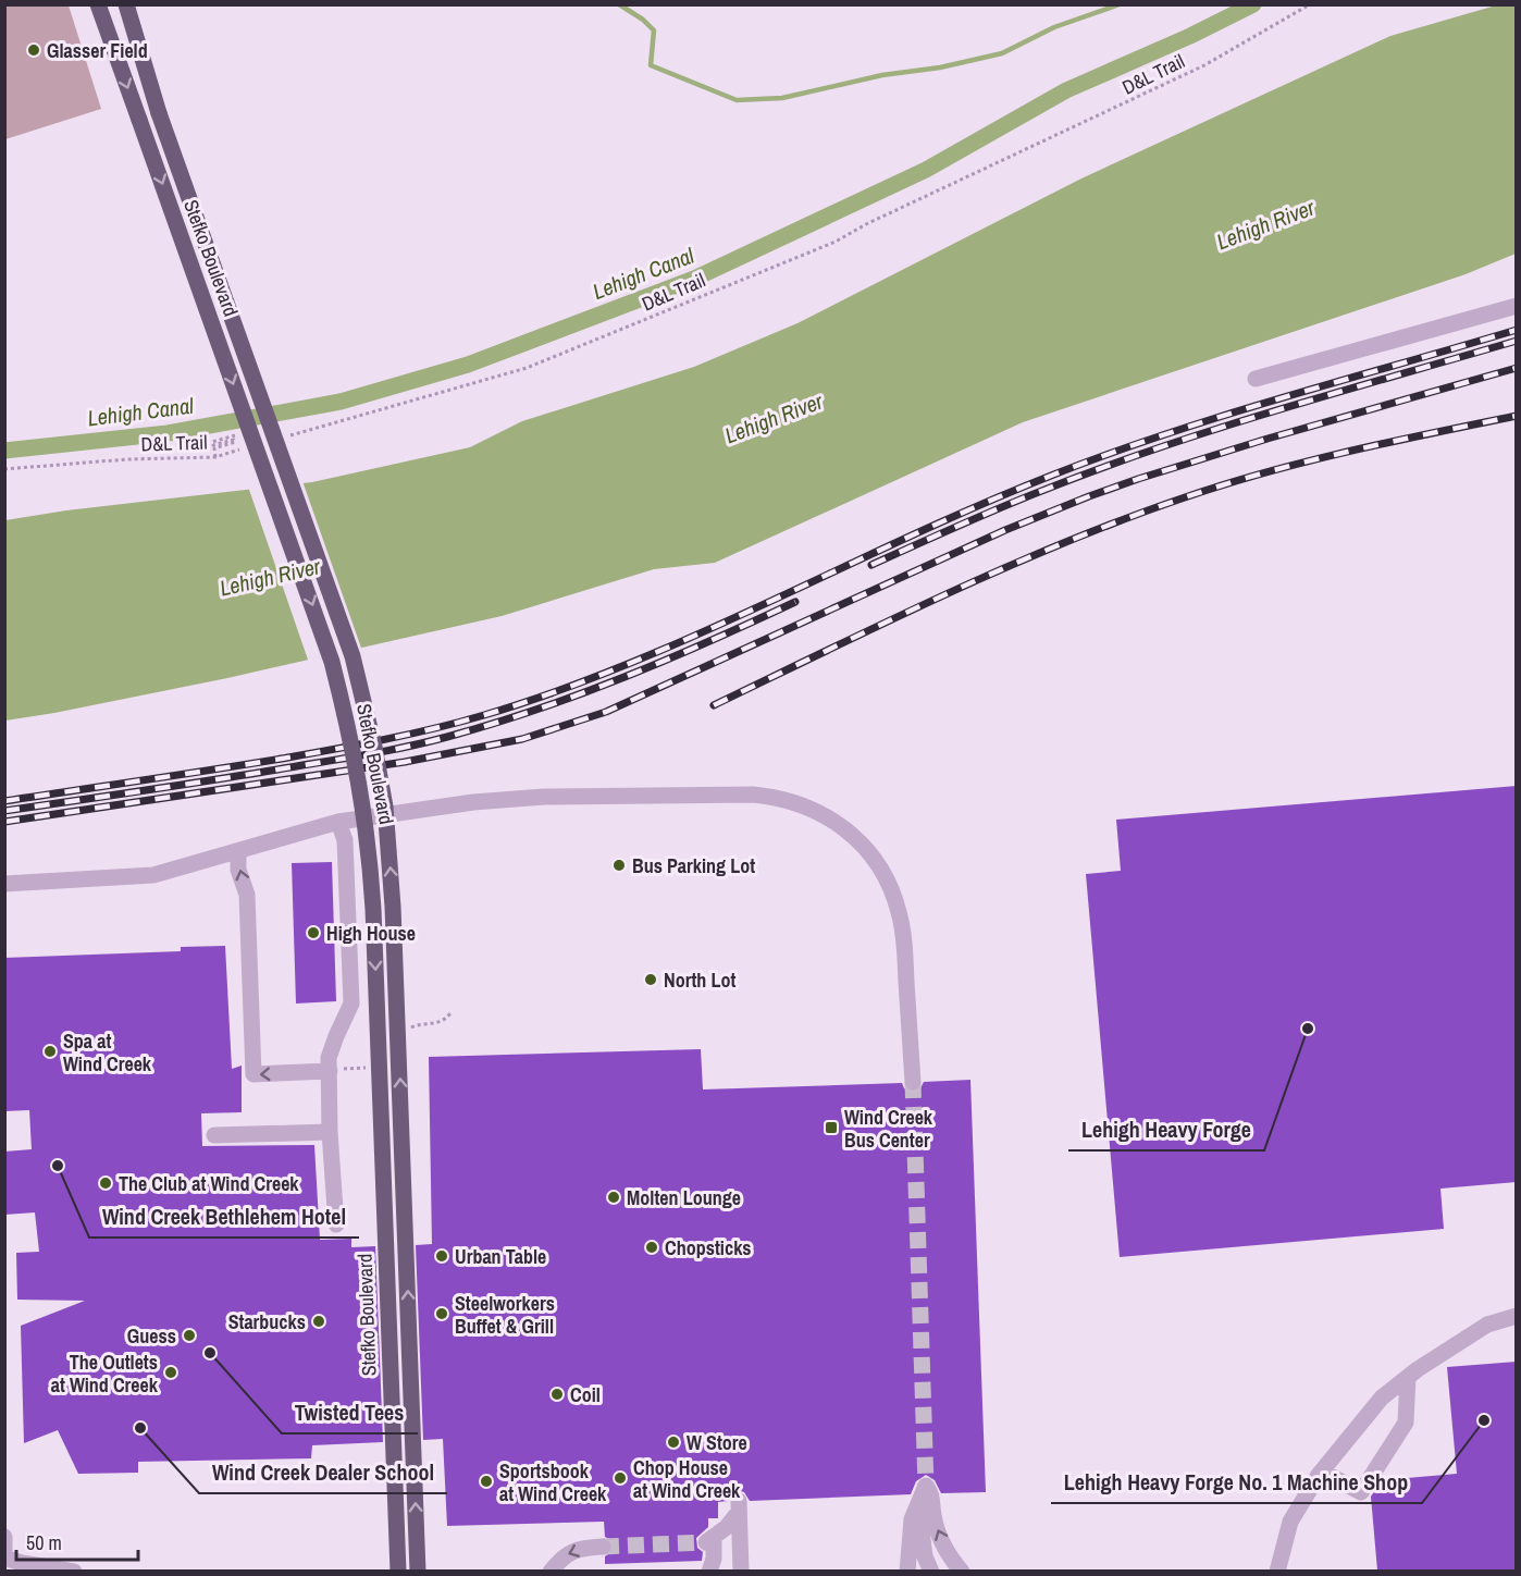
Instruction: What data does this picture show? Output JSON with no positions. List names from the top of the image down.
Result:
{
  "streets": {
    "main road": ["Stefko Boulevard"],
    "path": ["D&L Trail"]
  },
  "water": ["Lehigh River", "Lehigh Canal"],
  "places": {
    "other": [
      "Glasser Field",
      "Bus Parking Lot",
      "High House",
      "North Lot",
      "Lehigh Heavy Forge",
      "Spa at Wind Creek",
      "Wind Creek Bethlehem Hotel",
      "The Club at Wind Creek",
      "Molten Lounge",
      "Chopsticks",
      "Urban Table",
      "Steelworkers Buffet & Grill",
      "Starbucks",
      "Guess",
      "Twisted Tees",
      "The Outlets at Wind Creek",
      "Coil",
      "Lehigh Heavy Forge No. 1 Machine Shop",
      "Wind Creek Dealer School",
      "W Store",
      "Chop House at Wind Creek",
      "Sportsbook at Wind Creek"
    ],
    "transit": ["Wind Creek Bus Center"]
  },
  "scale_bar": "50 m"
}
